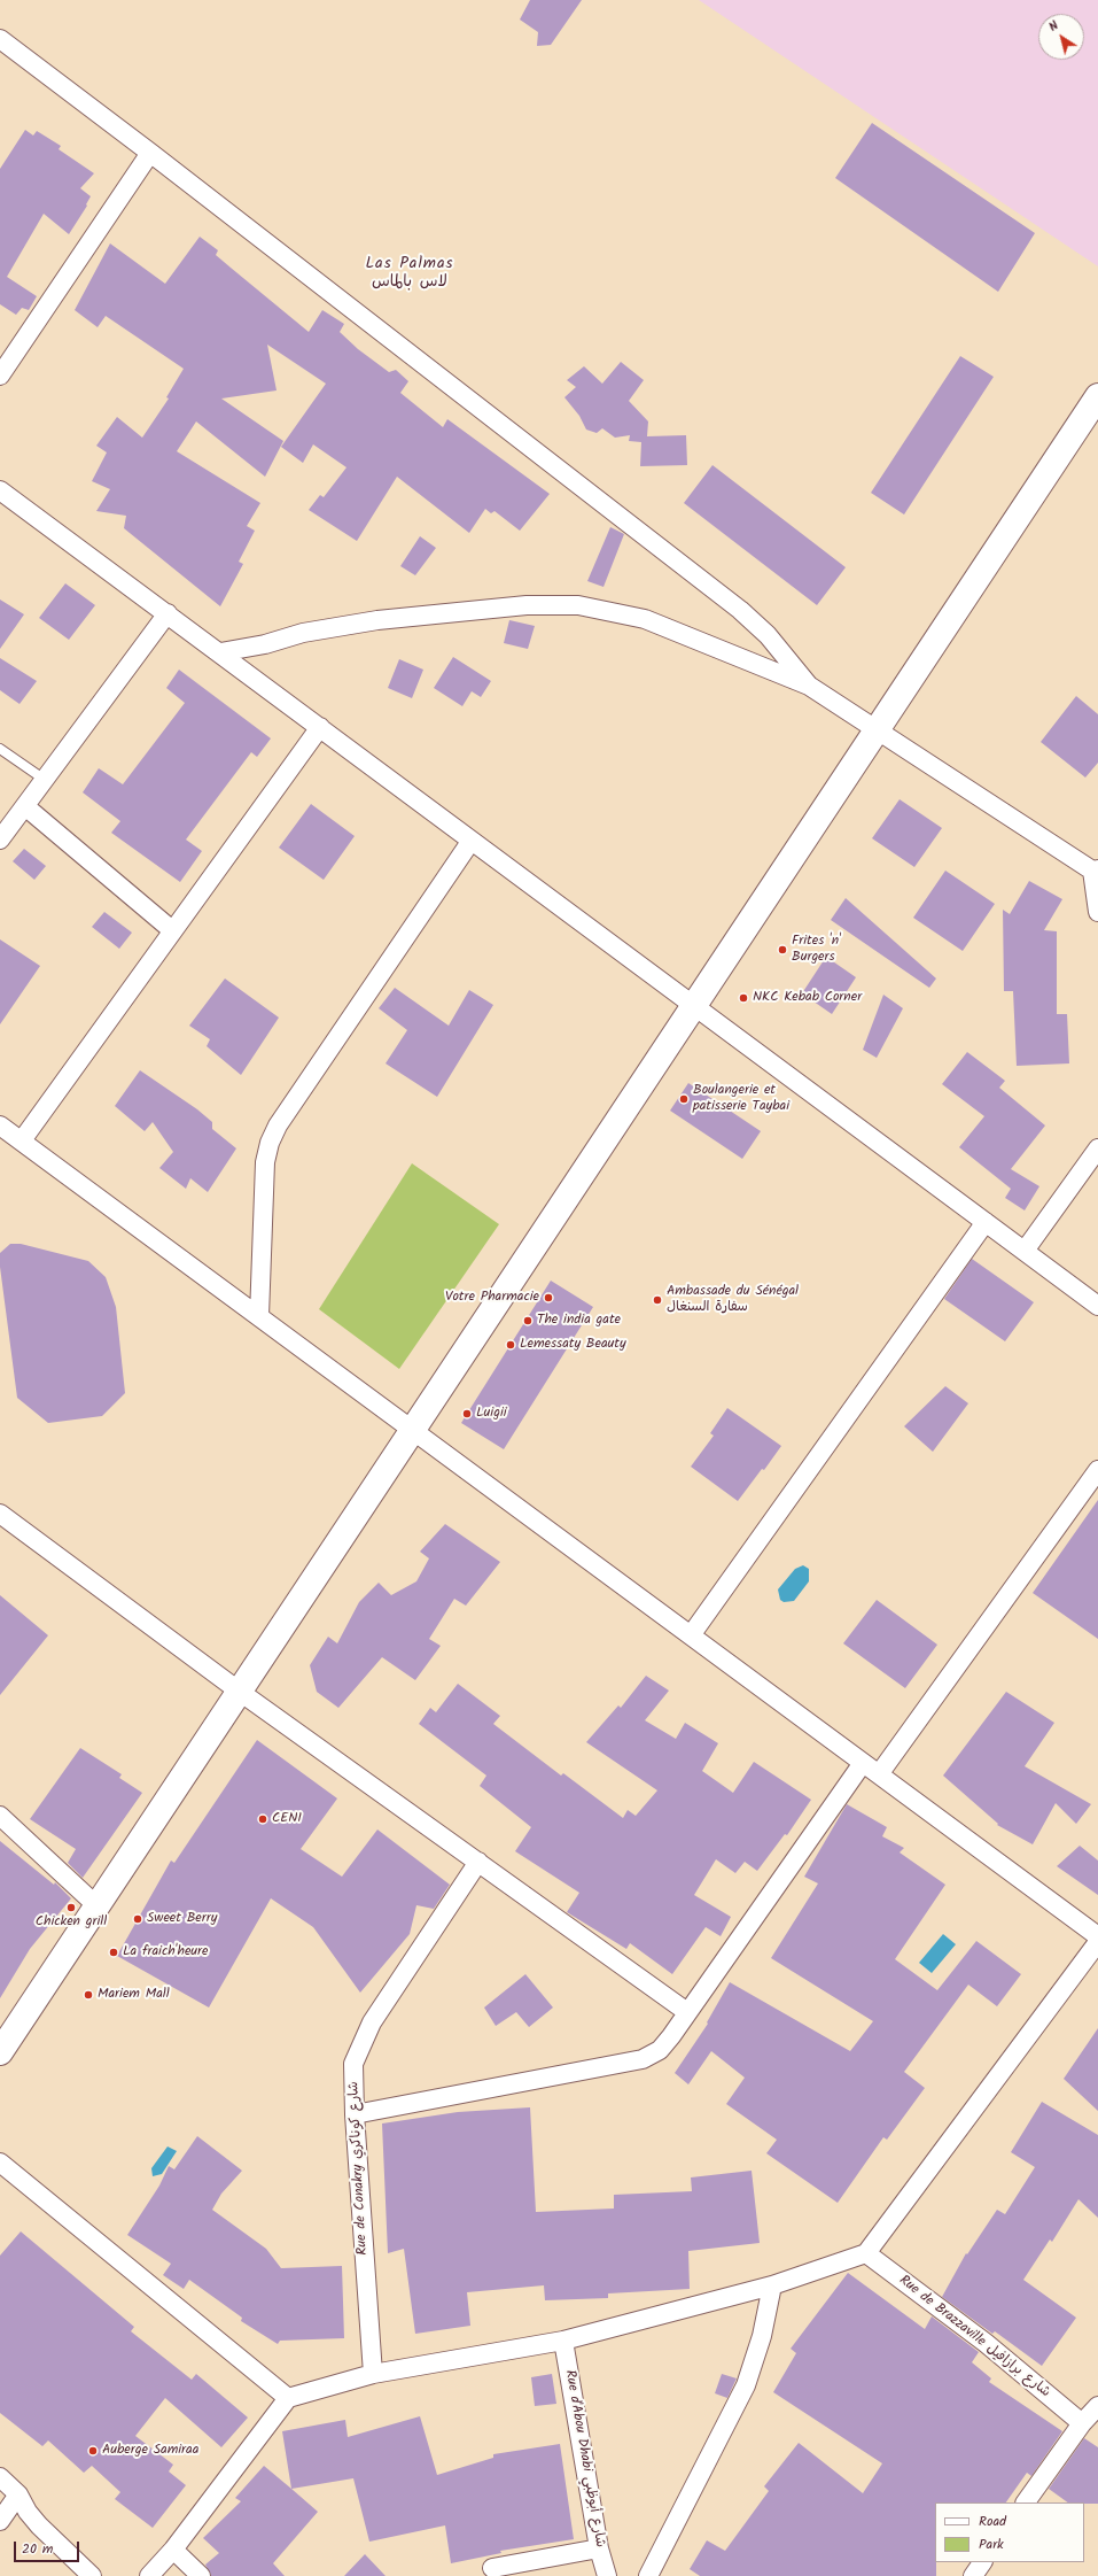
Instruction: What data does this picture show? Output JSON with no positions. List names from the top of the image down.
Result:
{
  "streets": {
    "street": ["Rue de Conakry شارع كوناكري", "Rue de Brazzaville شارع برازافيل", "Rue d'Abou Dhabi شارع أبوظبي"]
  },
  "districts": ["Las Palmas لاس بالماس"],
  "places": [
    "Frites 'n' Burgers",
    "NKC Kebab Corner",
    "Boulangerie et patisserie Taybai",
    "Votre Pharmacie",
    "Ambassade du Sénégal سفارة السنغال",
    "The india gate",
    "Lemessaty Beauty",
    "Luigii",
    "CENI",
    "Chicken grill",
    "Sweet Berry",
    "La fraich'heure",
    "Mariem Mall",
    "Auberge Samiraa"
  ],
  "legend": ["Road", "Park"],
  "scale_bar": "20 m",
  "north": "top left"
}
